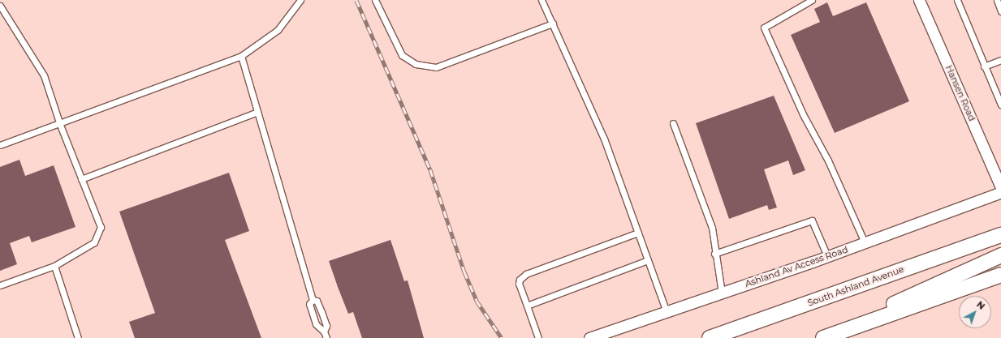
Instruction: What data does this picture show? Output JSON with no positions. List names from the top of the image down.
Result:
{
  "streets": {
    "main road": ["South Ashland Avenue"],
    "street": ["Hansen Road", "Ashland Av Access Road"]
  },
  "north": "top right"
}
